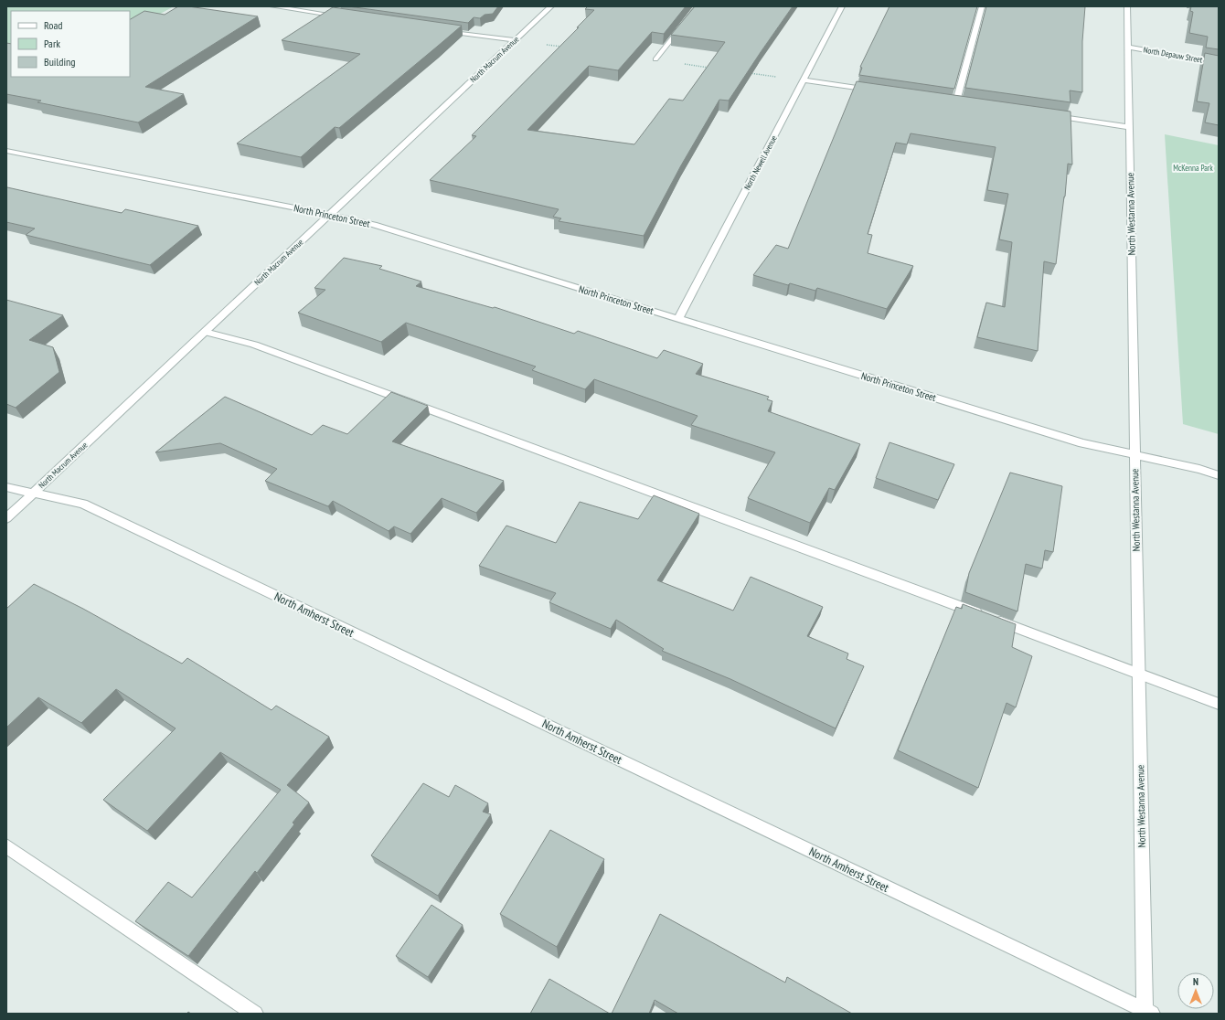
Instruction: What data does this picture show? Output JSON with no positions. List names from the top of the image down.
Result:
{
  "streets": {
    "street": [
      "North Depauw Street",
      "North Macrum Avenue",
      "North Newell Avenue",
      "North Westanna Avenue",
      "North Princeton Street",
      "North Amherst Street"
    ]
  },
  "crossings": [
    ["North Depauw Street", "North Westanna Avenue"],
    ["North Macrum Avenue", "North Princeton Street"],
    ["North Macrum Avenue", "North Amherst Street"],
    ["North Newell Avenue", "North Princeton Street"],
    ["North Westanna Avenue", "North Princeton Street"],
    ["North Westanna Avenue", "North Amherst Street"]
  ],
  "parks": ["McKenna Park"],
  "legend": ["Road", "Park", "Building"],
  "north": "top"
}
